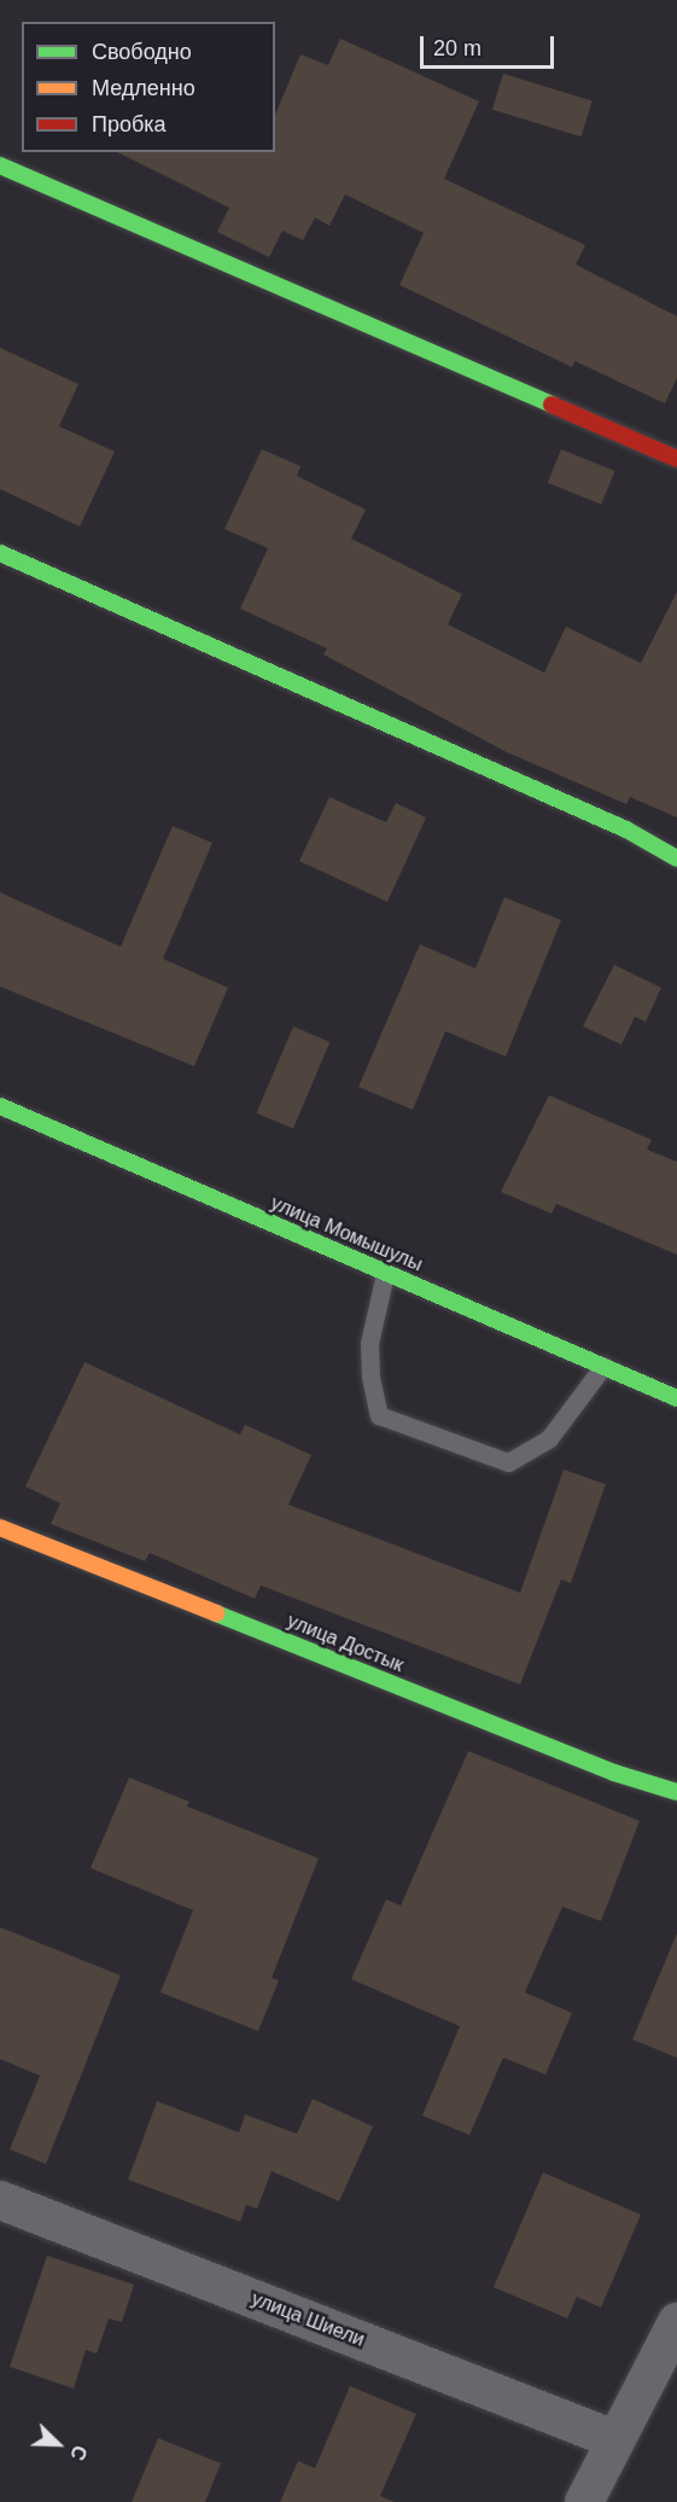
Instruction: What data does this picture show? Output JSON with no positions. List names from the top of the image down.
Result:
{
  "streets": {
    "street": ["улица Момышулы", "улица Достык", "улица Шиели"]
  },
  "legend": ["Свободно", "Медленно", "Пробка"],
  "scale_bar": "20 m",
  "north": "bottom right"
}
